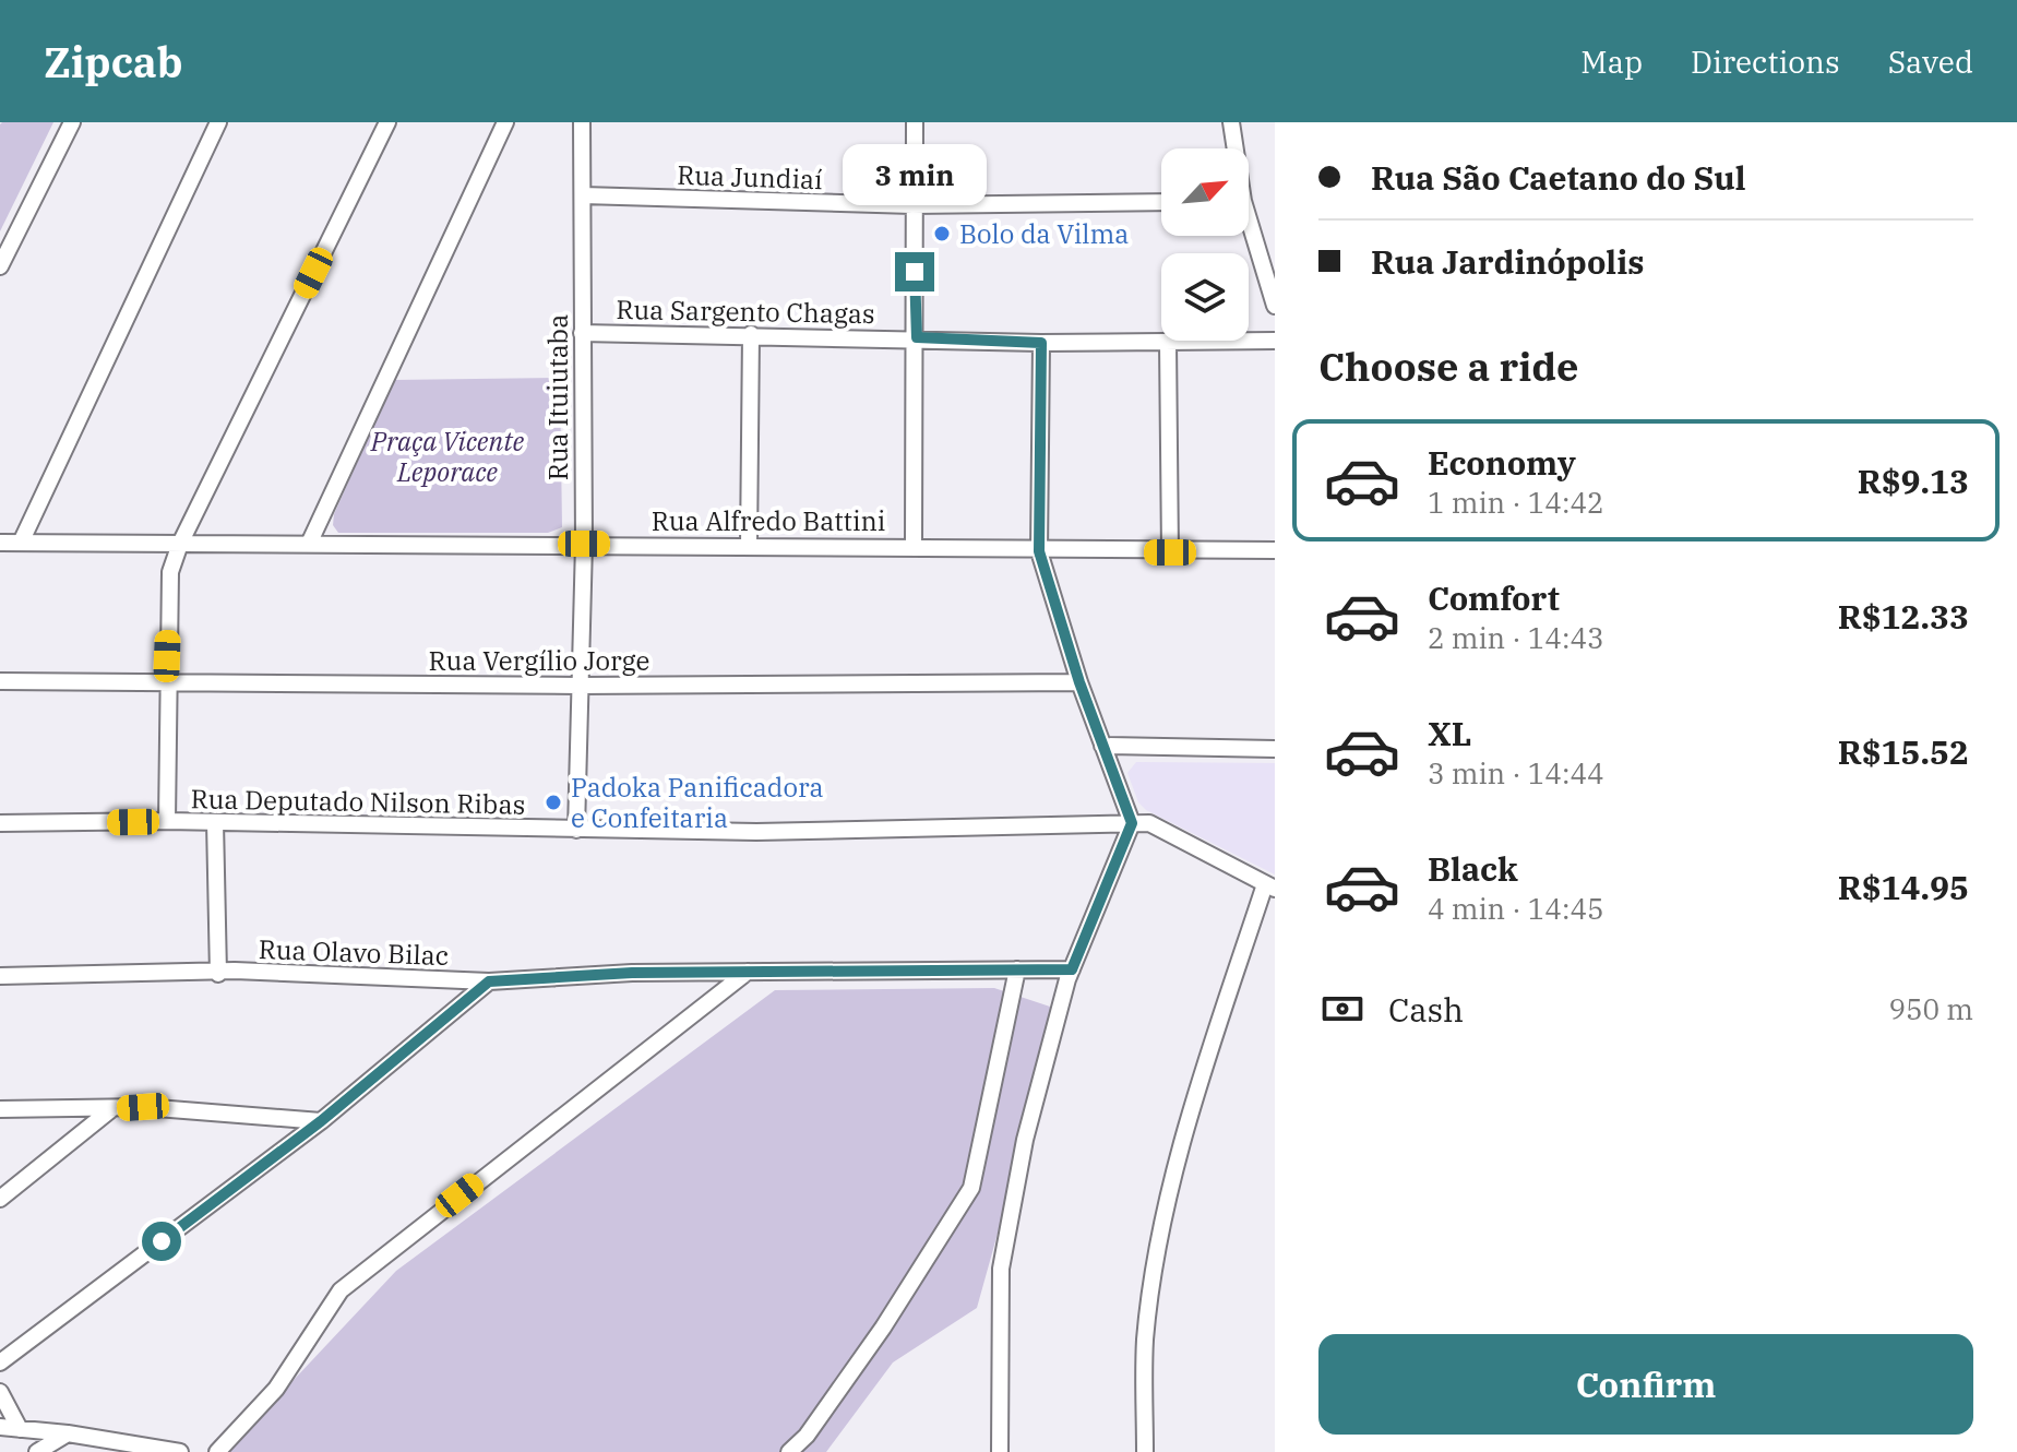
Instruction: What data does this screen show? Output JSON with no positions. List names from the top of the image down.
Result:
{
  "streets": {
    "street": [
      "Rua Jundiaí",
      "Rua Sargento Chagas",
      "Rua Ituiutaba",
      "Rua Alfredo Battini",
      "Rua Vergílio Jorge",
      "Rua Deputado Nilson Ribas",
      "Rua Olavo Bilac"
    ]
  },
  "crossings": [
    ["Rua Jundiaí", "Rua Ituiutaba"],
    ["Rua Sargento Chagas", "Rua Ituiutaba"],
    ["Rua Ituiutaba", "Rua Alfredo Battini"],
    ["Rua Ituiutaba", "Rua Vergílio Jorge"],
    ["Rua Ituiutaba", "Rua Deputado Nilson Ribas"]
  ],
  "parks": ["Praça Vicente Leporace"],
  "places": ["Bolo da Vilma", "Padoka Panificadora e Confeitaria"],
  "north": "top right",
  "page": {
    "header": "Zipcab",
    "nav": ["Map", "Directions", "Saved"],
    "banner": ["Rua São Caetano do Sul", "Rua Jardinópolis"],
    "bubble": "3 min",
    "heading": "Choose a ride",
    "list": [
      {
        "name": "Economy",
        "note": "1 min · 14:42",
        "value": "R$9.13"
      },
      {
        "name": "Comfort",
        "note": "2 min · 14:43",
        "value": "R$12.33"
      },
      {
        "name": "XL",
        "note": "3 min · 14:44",
        "value": "R$15.52"
      },
      {
        "name": "Black",
        "note": "4 min · 14:45",
        "value": "R$14.95"
      }
    ],
    "pay": ["Cash", "950 m"],
    "buttons": "Confirm"
  }
}
